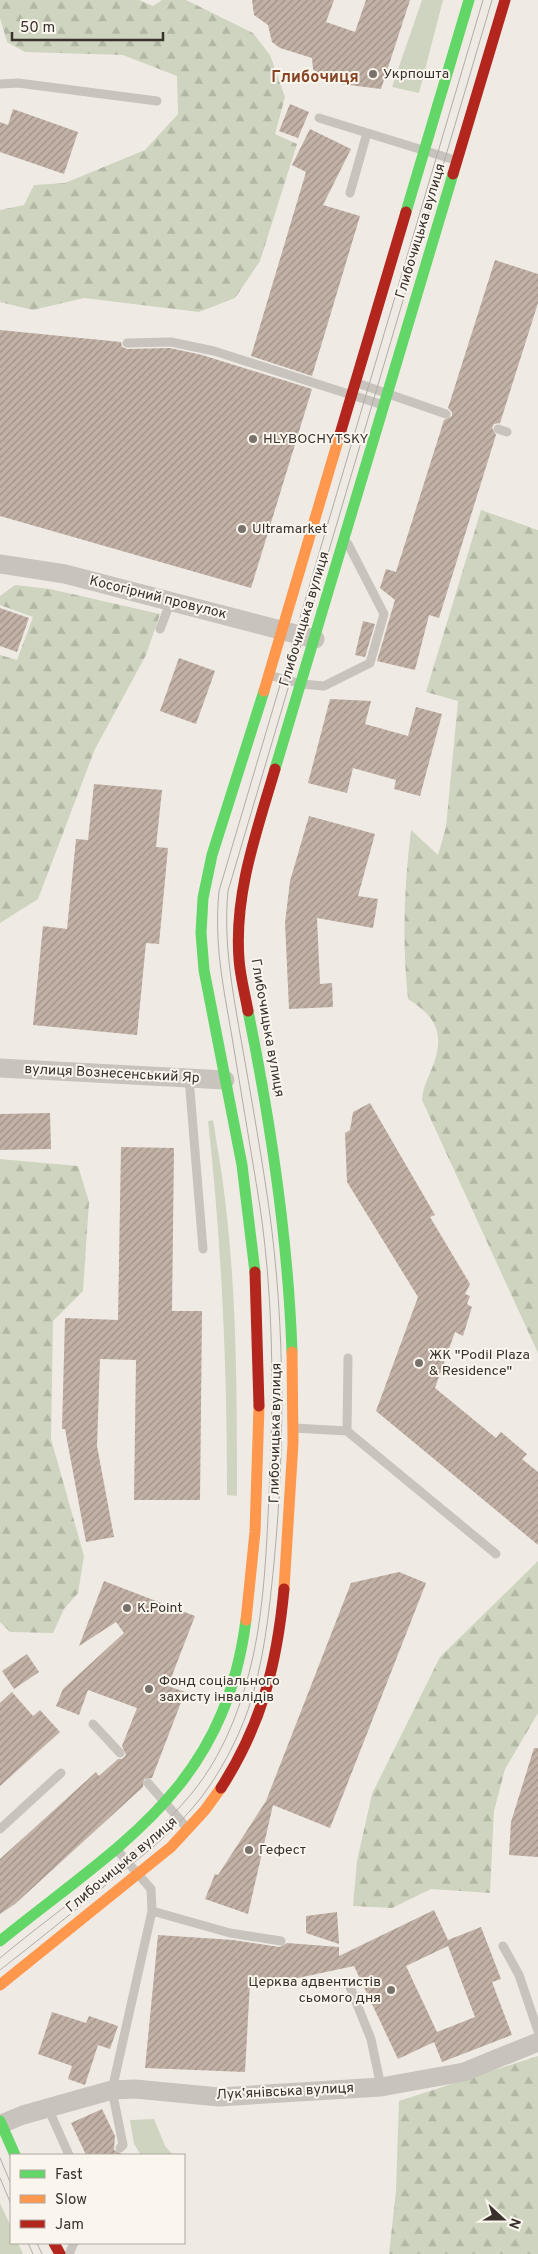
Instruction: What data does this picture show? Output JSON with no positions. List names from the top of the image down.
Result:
{
  "streets": {
    "main road": ["Глибочицька вулиця"],
    "street": ["Косогірний провулок", "вулиця Вознесенський Яр", "Лукʼянівська вулиця"]
  },
  "crossings": [
    ["Глибочицька вулиця", "Косогірний провулок"],
    ["Глибочицька вулиця", "вулиця Вознесенський Яр"]
  ],
  "districts": ["Глибочиця"],
  "places": [
    "Укрпошта",
    "HLYBOCHYTSKY",
    "Ultramarket",
    "ЖК \"Podil Plaza & Residence\"",
    "K.Point",
    "Фонд соціального захисту інвалідів",
    "Гефест",
    "Церква адвентистів сьомого дня"
  ],
  "legend": ["Fast", "Slow", "Jam"],
  "scale_bar": "50 m",
  "north": "right"
}
